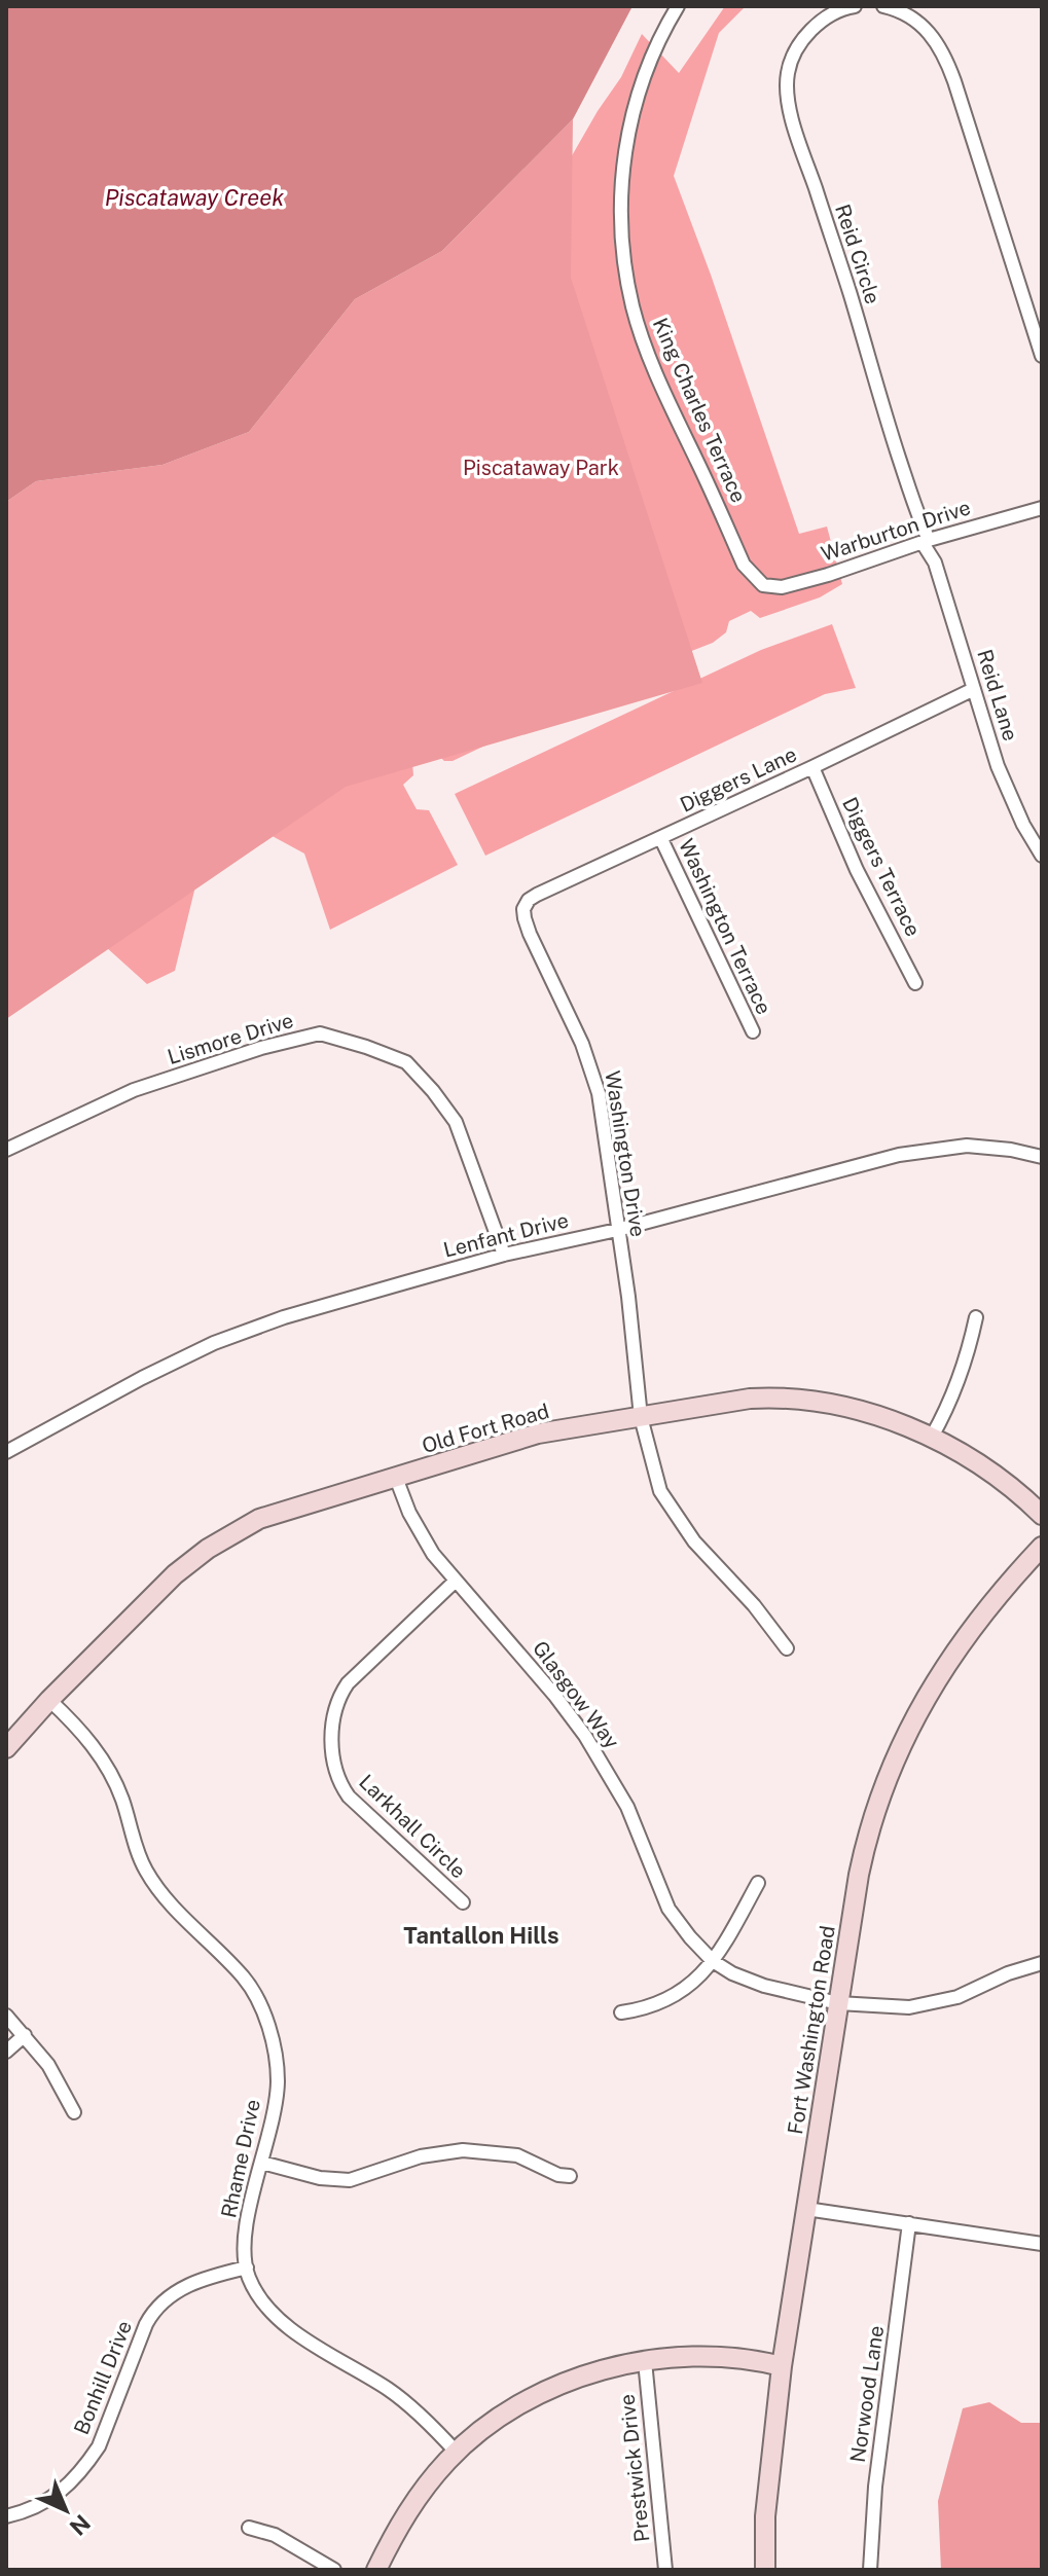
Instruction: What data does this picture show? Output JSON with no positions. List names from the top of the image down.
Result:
{
  "streets": {
    "main road": ["Old Fort Road", "Fort Washington Road"],
    "street": [
      "Reid Circle",
      "King Charles Terrace",
      "Warburton Drive",
      "Reid Lane",
      "Diggers Lane",
      "Diggers Terrace",
      "Washington Terrace",
      "Lismore Drive",
      "Washington Drive",
      "Lenfant Drive",
      "Glasgow Way",
      "Larkhall Circle",
      "Rhame Drive",
      "Bonhill Drive",
      "Norwood Lane",
      "Prestwick Drive"
    ]
  },
  "crossings": [
    ["Reid Circle", "Warburton Drive"],
    ["Reid Circle", "Reid Lane"],
    ["King Charles Terrace", "Warburton Drive"],
    ["Warburton Drive", "Reid Lane"],
    ["Reid Lane", "Diggers Lane"],
    ["Diggers Lane", "Diggers Terrace"],
    ["Diggers Lane", "Washington Terrace"],
    ["Diggers Lane", "Washington Drive"],
    ["Lismore Drive", "Lenfant Drive"],
    ["Washington Drive", "Lenfant Drive"],
    ["Washington Drive", "Old Fort Road"],
    ["Old Fort Road", "Glasgow Way"],
    ["Old Fort Road", "Rhame Drive"],
    ["Glasgow Way", "Larkhall Circle"],
    ["Glasgow Way", "Fort Washington Road"],
    ["Rhame Drive", "Bonhill Drive"]
  ],
  "districts": ["Tantallon Hills"],
  "water": ["Piscataway Creek"],
  "parks": ["Piscataway Park"],
  "north": "bottom right"
}
